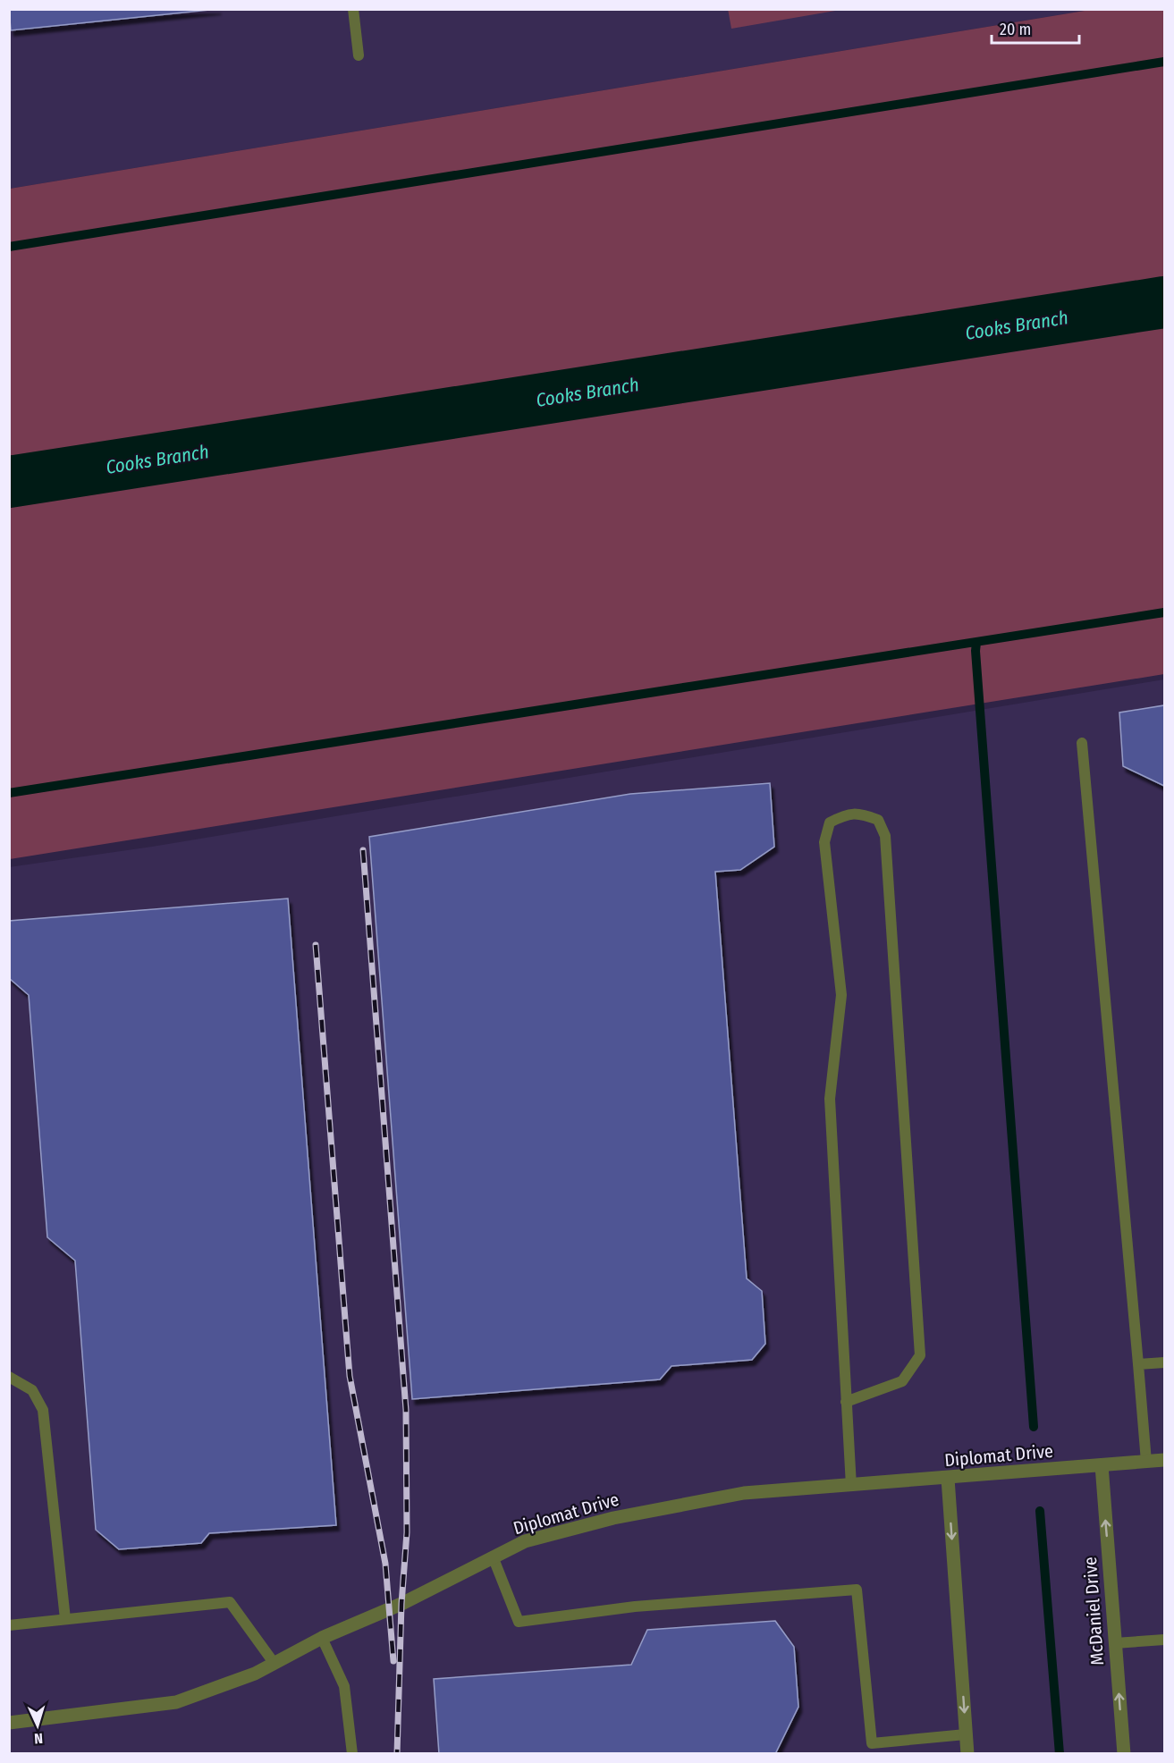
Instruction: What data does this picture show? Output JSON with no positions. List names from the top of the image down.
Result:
{
  "streets": {
    "street": ["Diplomat Drive", "McDaniel Drive"]
  },
  "crossings": [
    ["Diplomat Drive", "McDaniel Drive"]
  ],
  "one_way": ["McDaniel Drive"],
  "water": ["Cooks Branch"],
  "scale_bar": "20 m",
  "north": "bottom"
}
